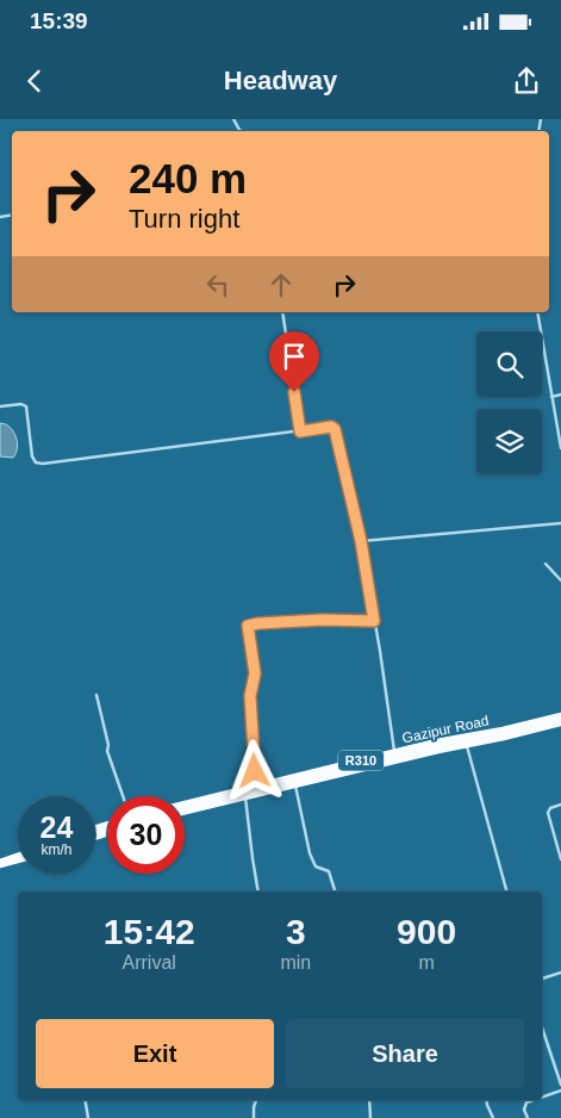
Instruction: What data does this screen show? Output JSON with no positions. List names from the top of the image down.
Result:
{
  "streets": {
    "main road": ["Gazipur Road", "R310"]
  },
  "page": {
    "status": "15:39",
    "header": "Headway",
    "turn": ["240 m", "Turn right"],
    "speed": "24 km/h",
    "limit": "30",
    "eta": [
      "15:42",
      "Arrival",
      "3",
      "min",
      "900",
      "m"
    ],
    "buttons": ["Exit", "Share"]
  }
}
